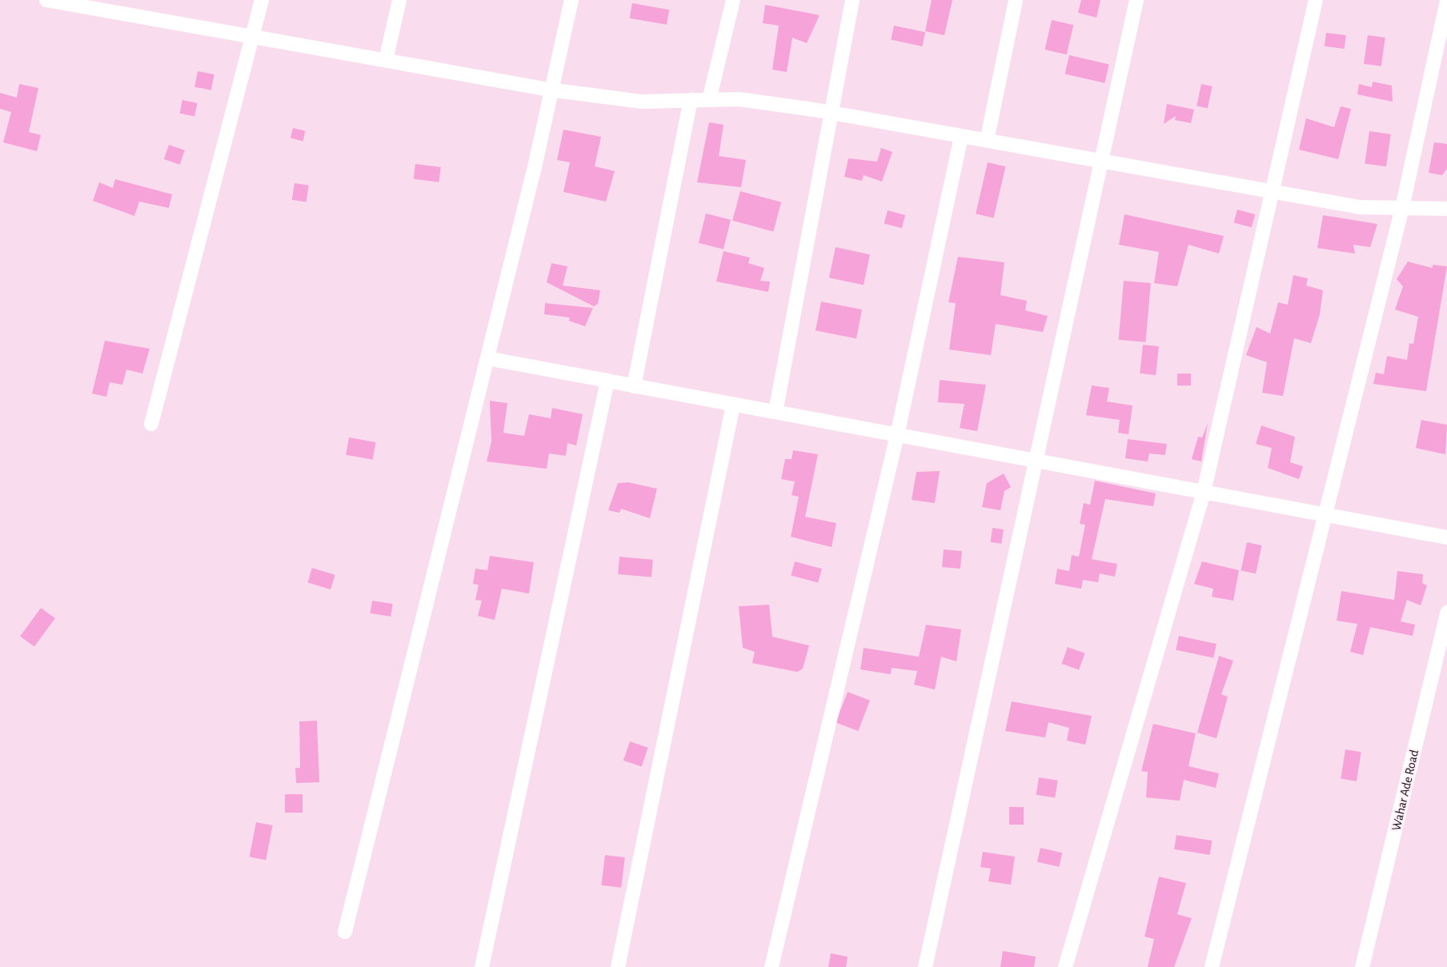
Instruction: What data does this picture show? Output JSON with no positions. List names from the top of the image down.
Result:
{
  "streets": {
    "street": ["Wahar Ade Road"]
  }
}
